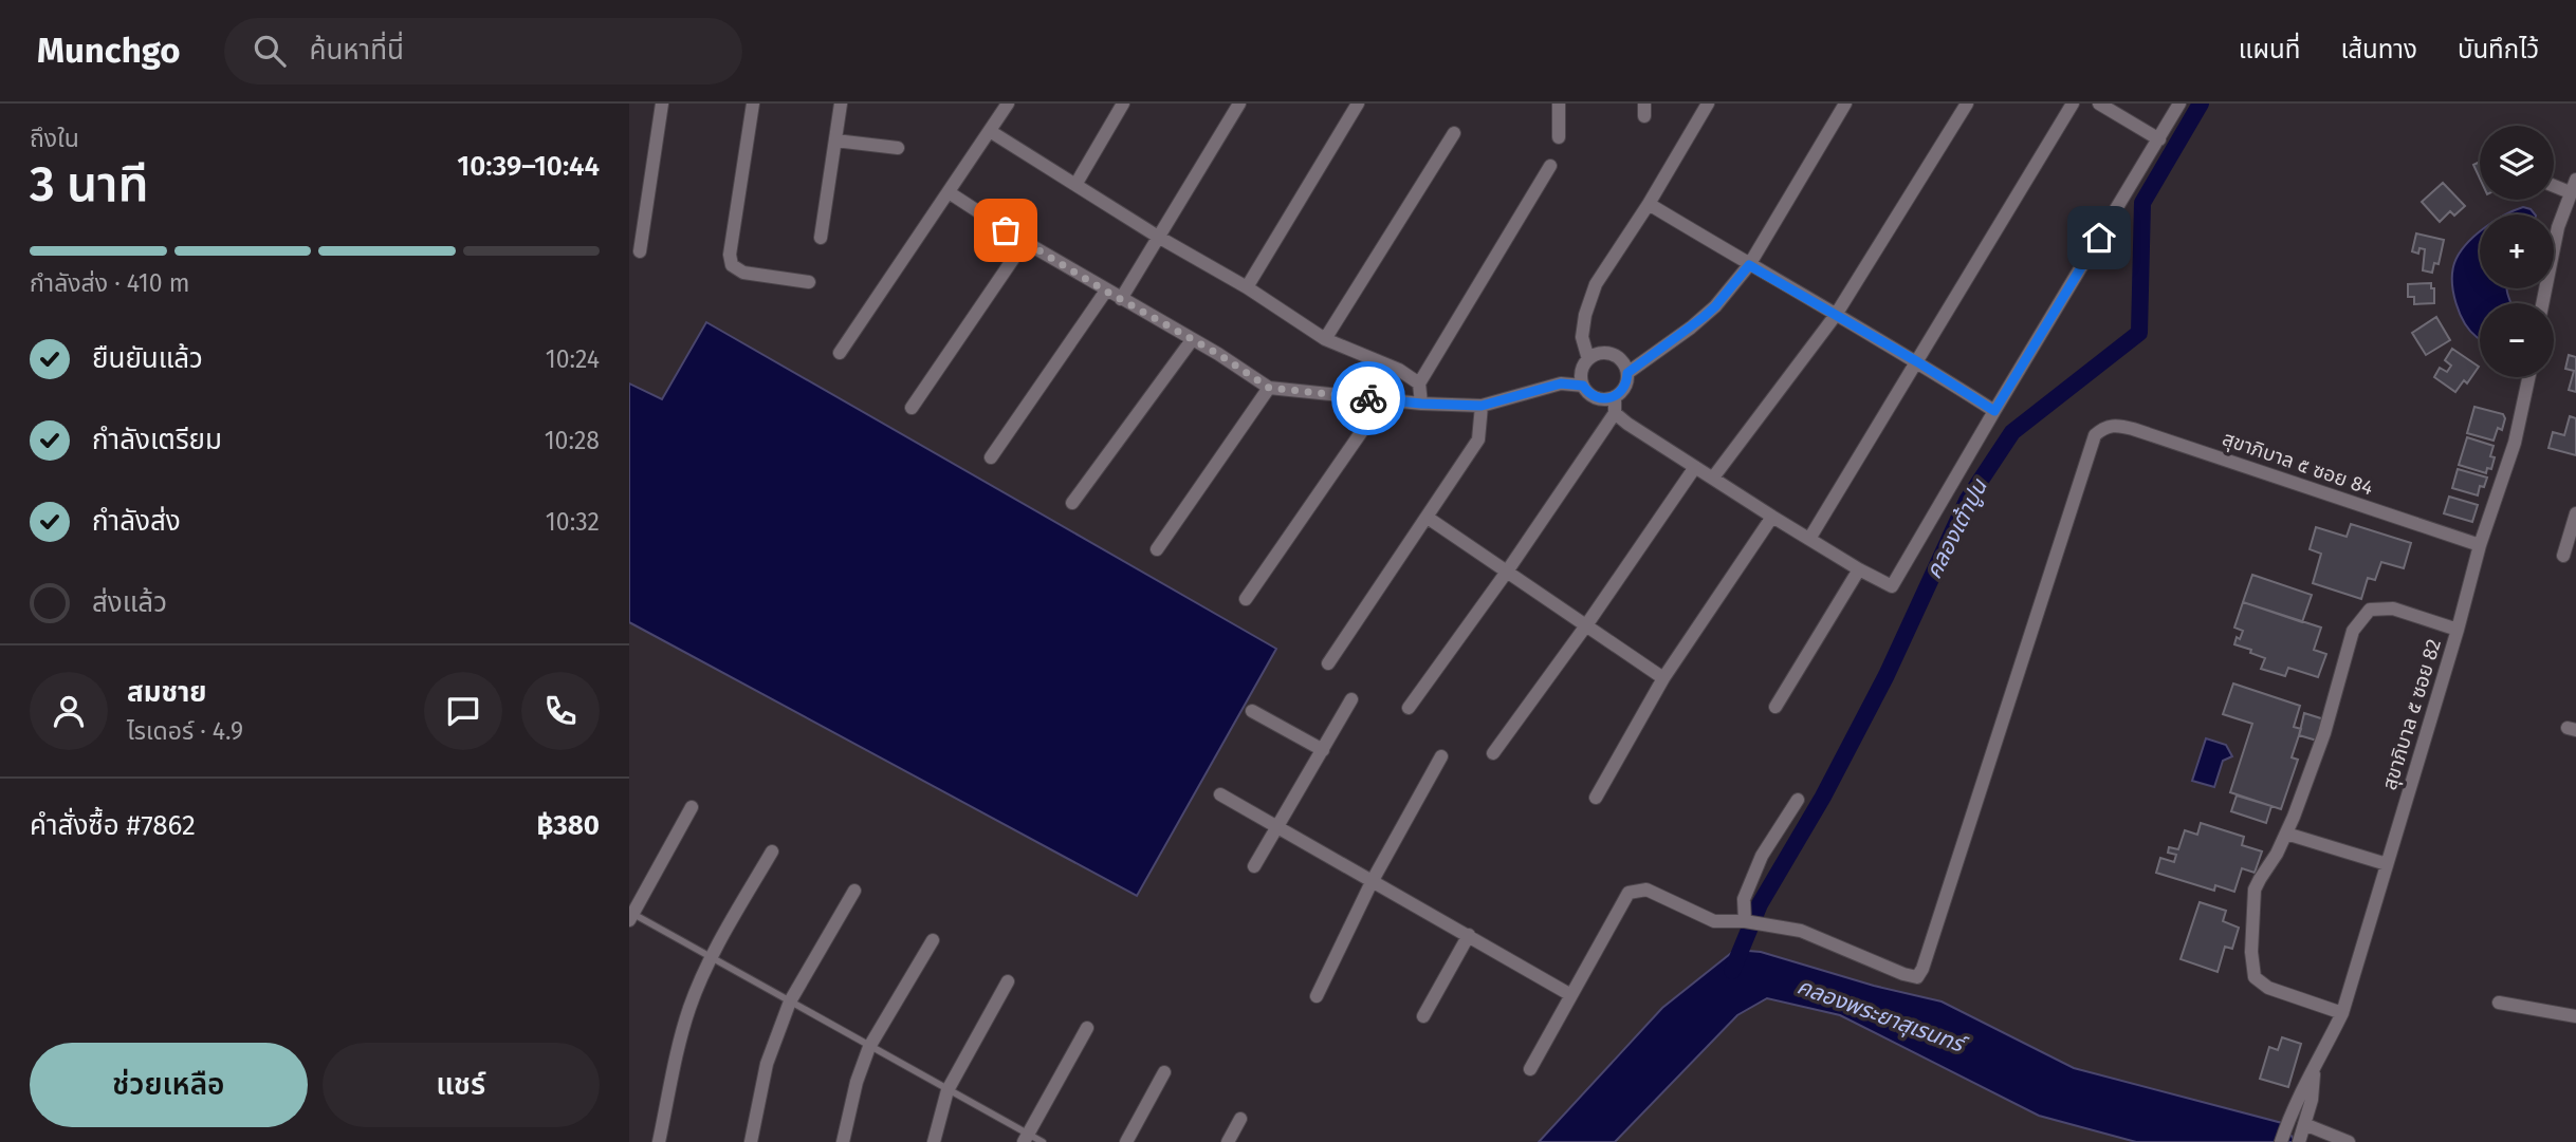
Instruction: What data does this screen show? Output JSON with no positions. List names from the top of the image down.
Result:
{
  "streets": {
    "street": ["สุขาภิบาล ๕ ซอย 84", "สุขาภิบาล ๕ ซอย 82"]
  },
  "crossings": [
    ["สุขาภิบาล ๕ ซอย 84", "สุขาภิบาล ๕ ซอย 82"]
  ],
  "water": ["คลองเต้าปูน", "คลองพระยาสุเรนทร์"],
  "page": {
    "header": "Munchgo",
    "search": "ค้นหาที่นี่",
    "nav": ["แผนที่", "เส้นทาง", "บันทึกไว้"],
    "heading": ["3 นาที", "ถึงใน", "10:39–10:44"],
    "panel": [
      "สมชาย",
      "ไรเดอร์ · 4.9",
      "คำสั่งซื้อ #7862",
      "฿380"
    ],
    "map_buttons": ["+", "−"],
    "bar": "กำลังส่ง · 410 m",
    "list": [
      ["ยืนยันแล้ว", "10:24"],
      ["กำลังเตรียม", "10:28"],
      ["กำลังส่ง", "10:32"],
      "ส่งแล้ว"
    ],
    "buttons": ["ช่วยเหลือ", "แชร์"]
  }
}
